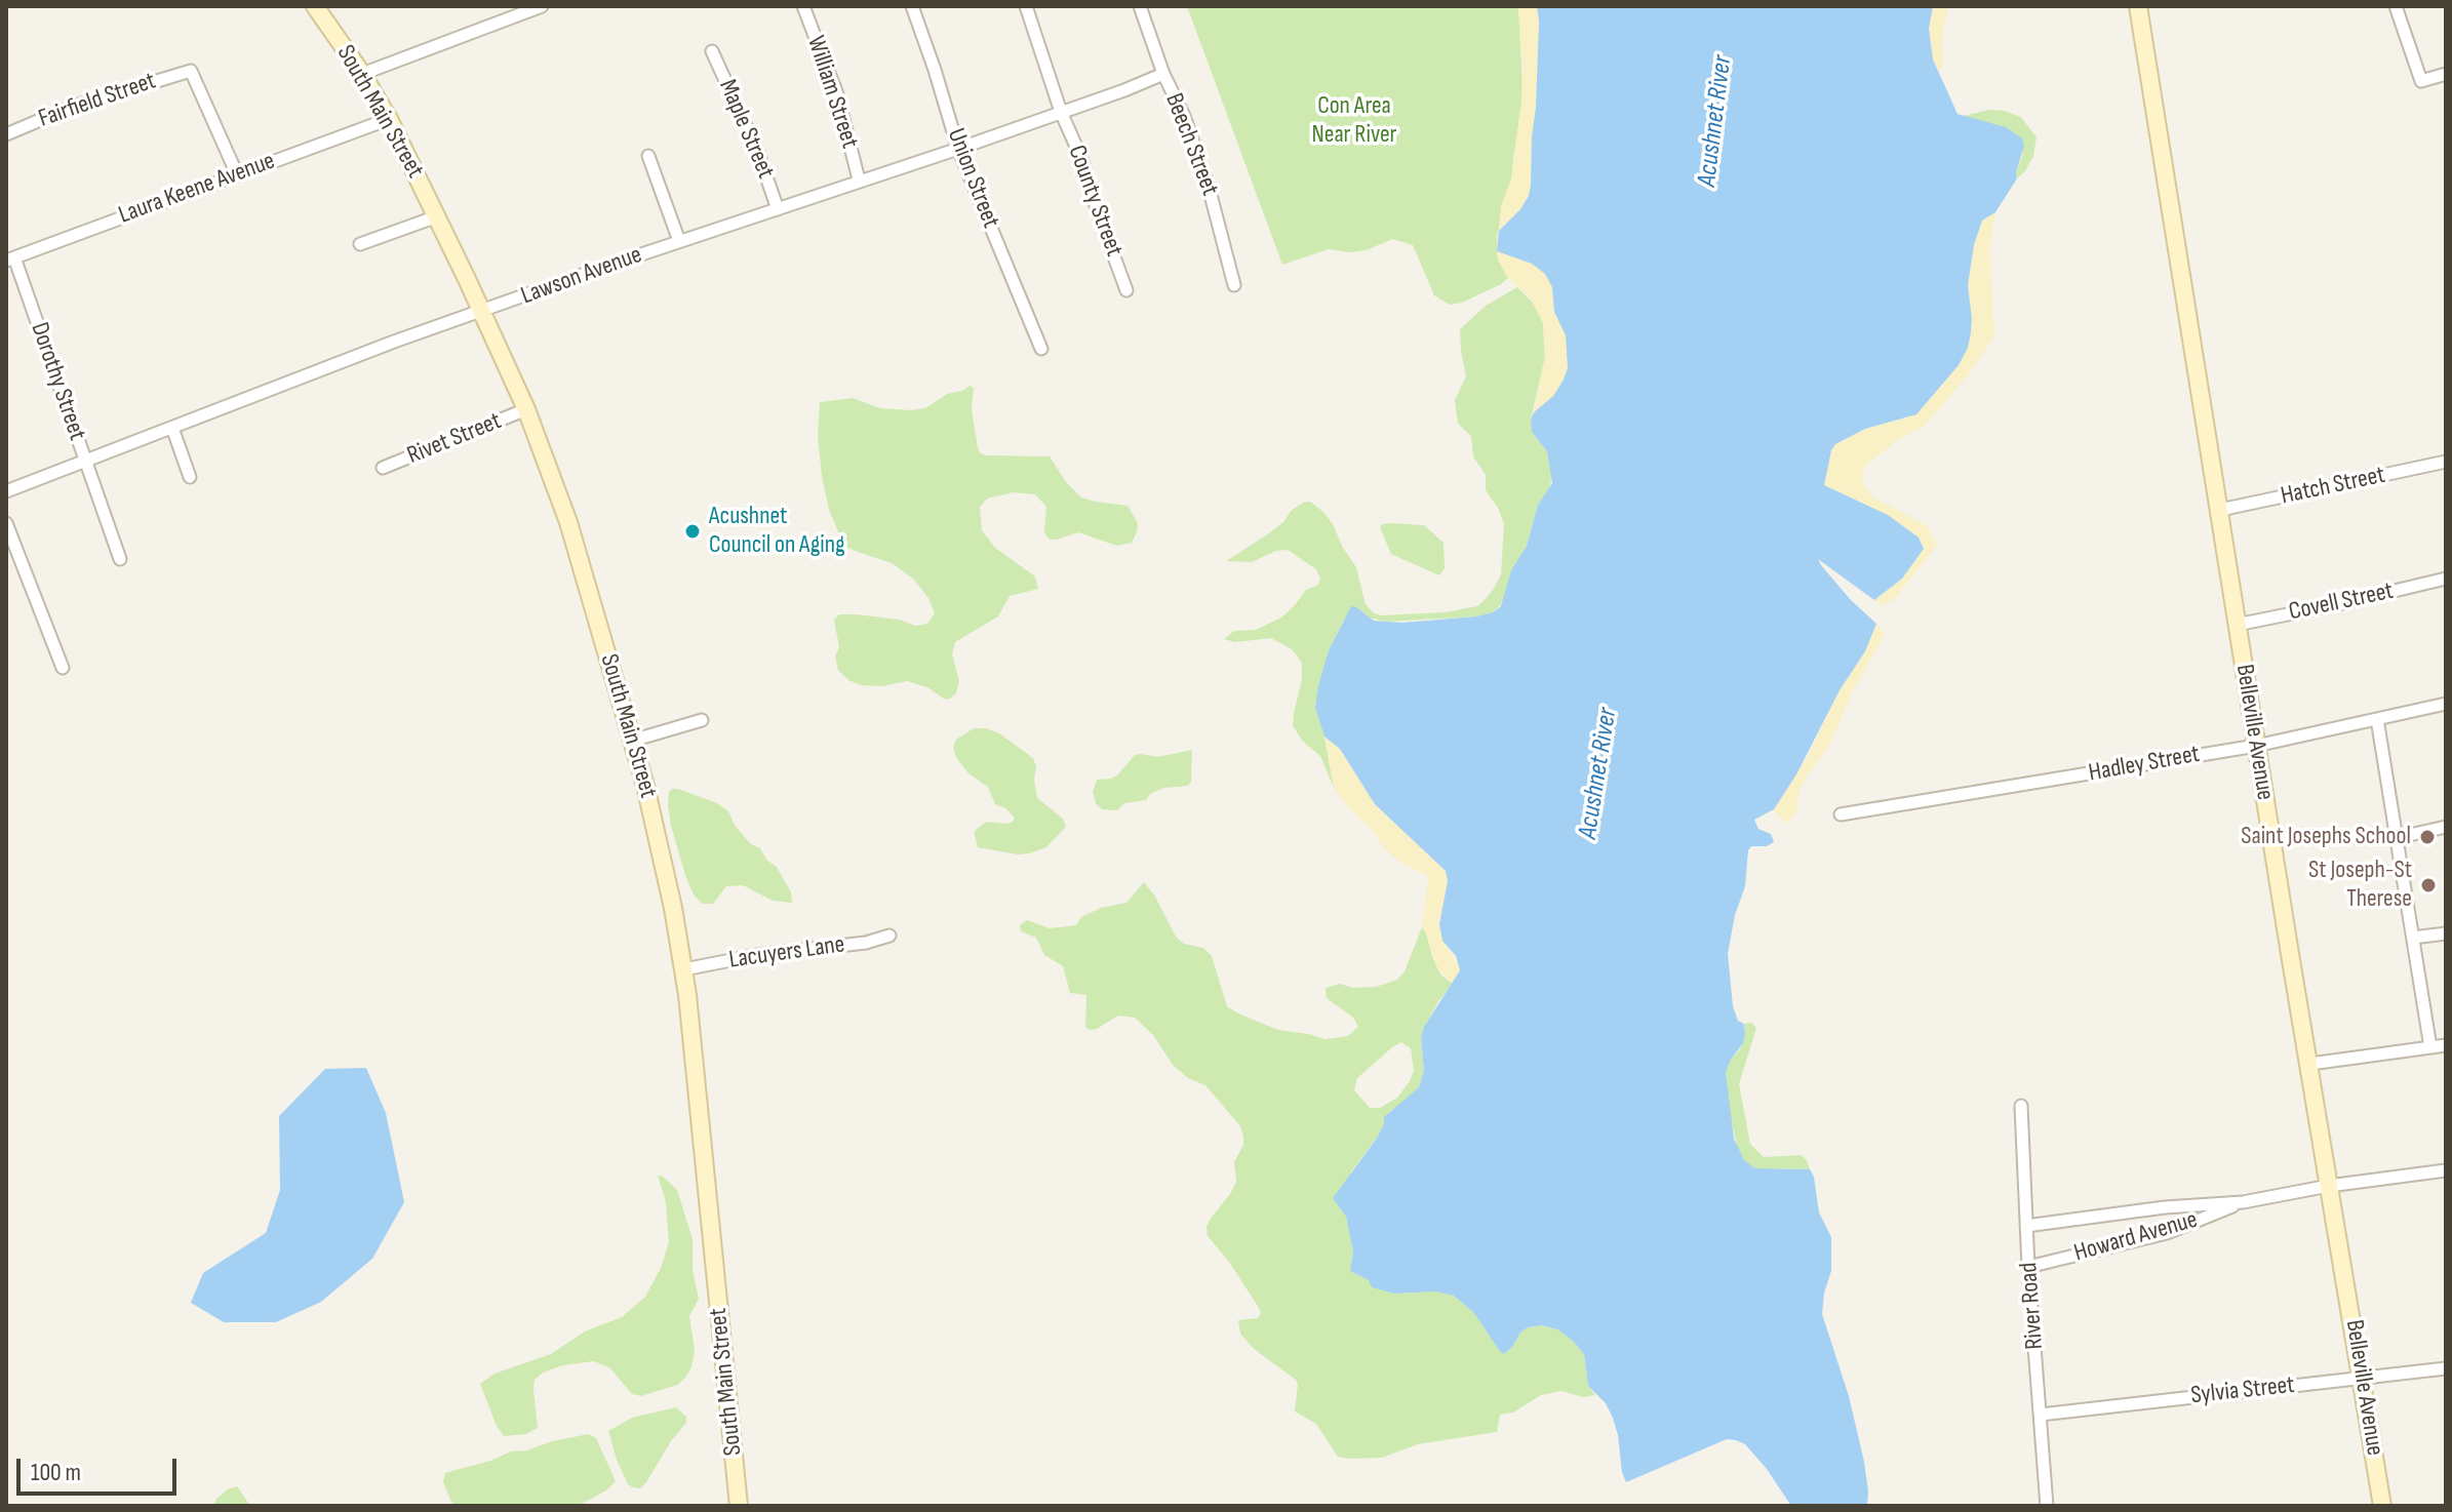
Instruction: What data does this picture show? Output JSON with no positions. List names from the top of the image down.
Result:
{
  "streets": {
    "main road": ["South Main Street", "Belleville Avenue"],
    "street": [
      "William Street",
      "Fairfield Street",
      "Maple Street",
      "Beech Street",
      "Union Street",
      "Laura Keene Avenue",
      "County Street",
      "Lawson Avenue",
      "Dorothy Street",
      "Rivet Street",
      "Hatch Street",
      "Covell Street",
      "Hadley Street",
      "Lacuyers Lane",
      "Howard Avenue",
      "River Road",
      "Sylvia Street"
    ]
  },
  "crossings": [
    ["William Street", "Lawson Avenue"],
    ["Fairfield Street", "Laura Keene Avenue"],
    ["South Main Street", "Laura Keene Avenue"],
    ["South Main Street", "Lawson Avenue"],
    ["South Main Street", "Rivet Street"],
    ["South Main Street", "Lacuyers Lane"],
    ["Maple Street", "Lawson Avenue"],
    ["Beech Street", "Lawson Avenue"],
    ["Union Street", "Lawson Avenue"],
    ["Laura Keene Avenue", "Dorothy Street"],
    ["County Street", "Lawson Avenue"],
    ["Lawson Avenue", "Dorothy Street"],
    ["Hatch Street", "Belleville Avenue"],
    ["Covell Street", "Belleville Avenue"],
    ["Belleville Avenue", "Hadley Street"],
    ["Belleville Avenue", "Howard Avenue"],
    ["Belleville Avenue", "Sylvia Street"],
    ["Howard Avenue", "River Road"],
    ["River Road", "Sylvia Street"]
  ],
  "water": ["Acushnet River"],
  "parks": ["Con Area Near River"],
  "places": ["Acushnet Council on Aging", "Saint Josephs School", "St Joseph-St Therese"],
  "scale_bar": "100 m"
}
